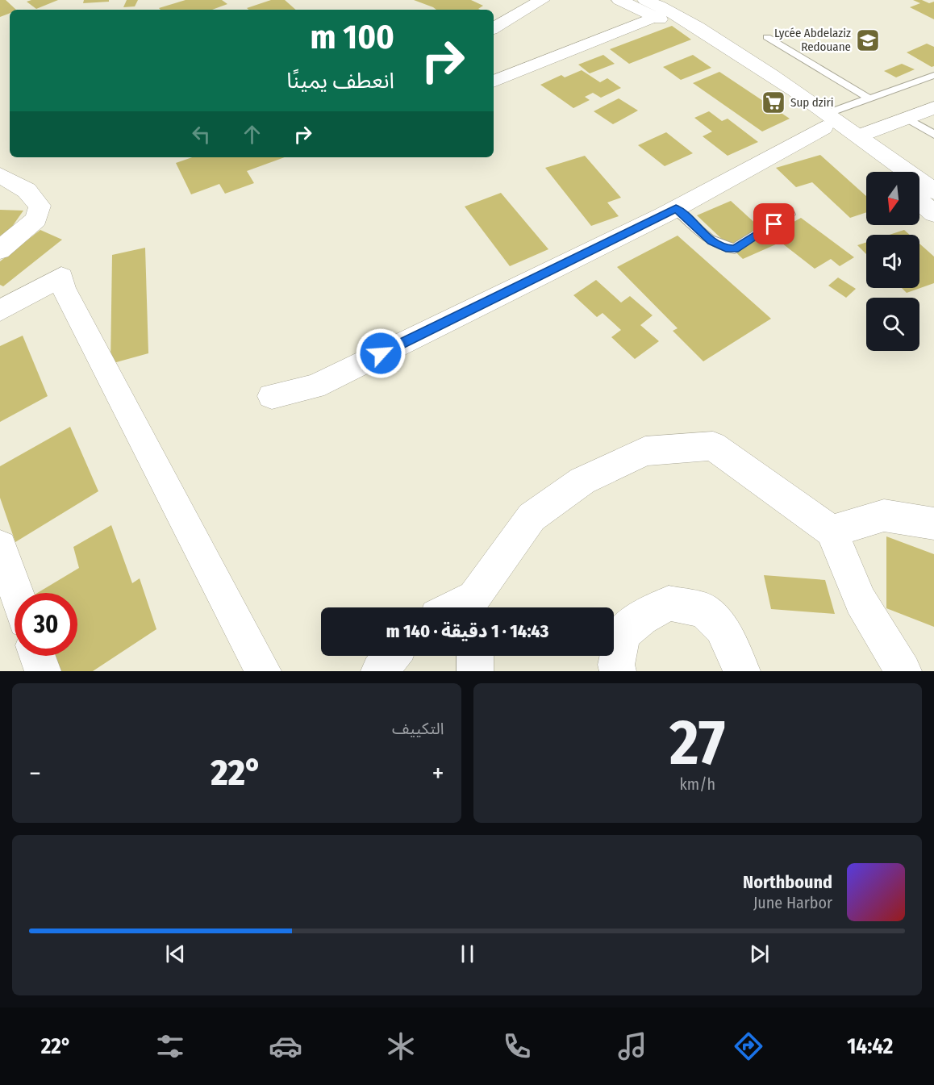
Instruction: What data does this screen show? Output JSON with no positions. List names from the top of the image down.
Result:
{
  "places": {
    "school or university": ["Lycée Abdelaziz Redouane"],
    "supermarket": ["Sup dziri"]
  },
  "north": "bottom",
  "page": {
    "turn": ["100 m", "انعطف يمينًا"],
    "limit": "30",
    "trip": "14:43 · 1 دقيقة · 140 m",
    "tile": [
      ["27", "km/h"],
      "التكييف"
    ],
    "heat": ["−", "22°", "+"],
    "song": ["Northbound", "June Harbor"],
    "tabs": ["14:42", "22°"]
  }
}
